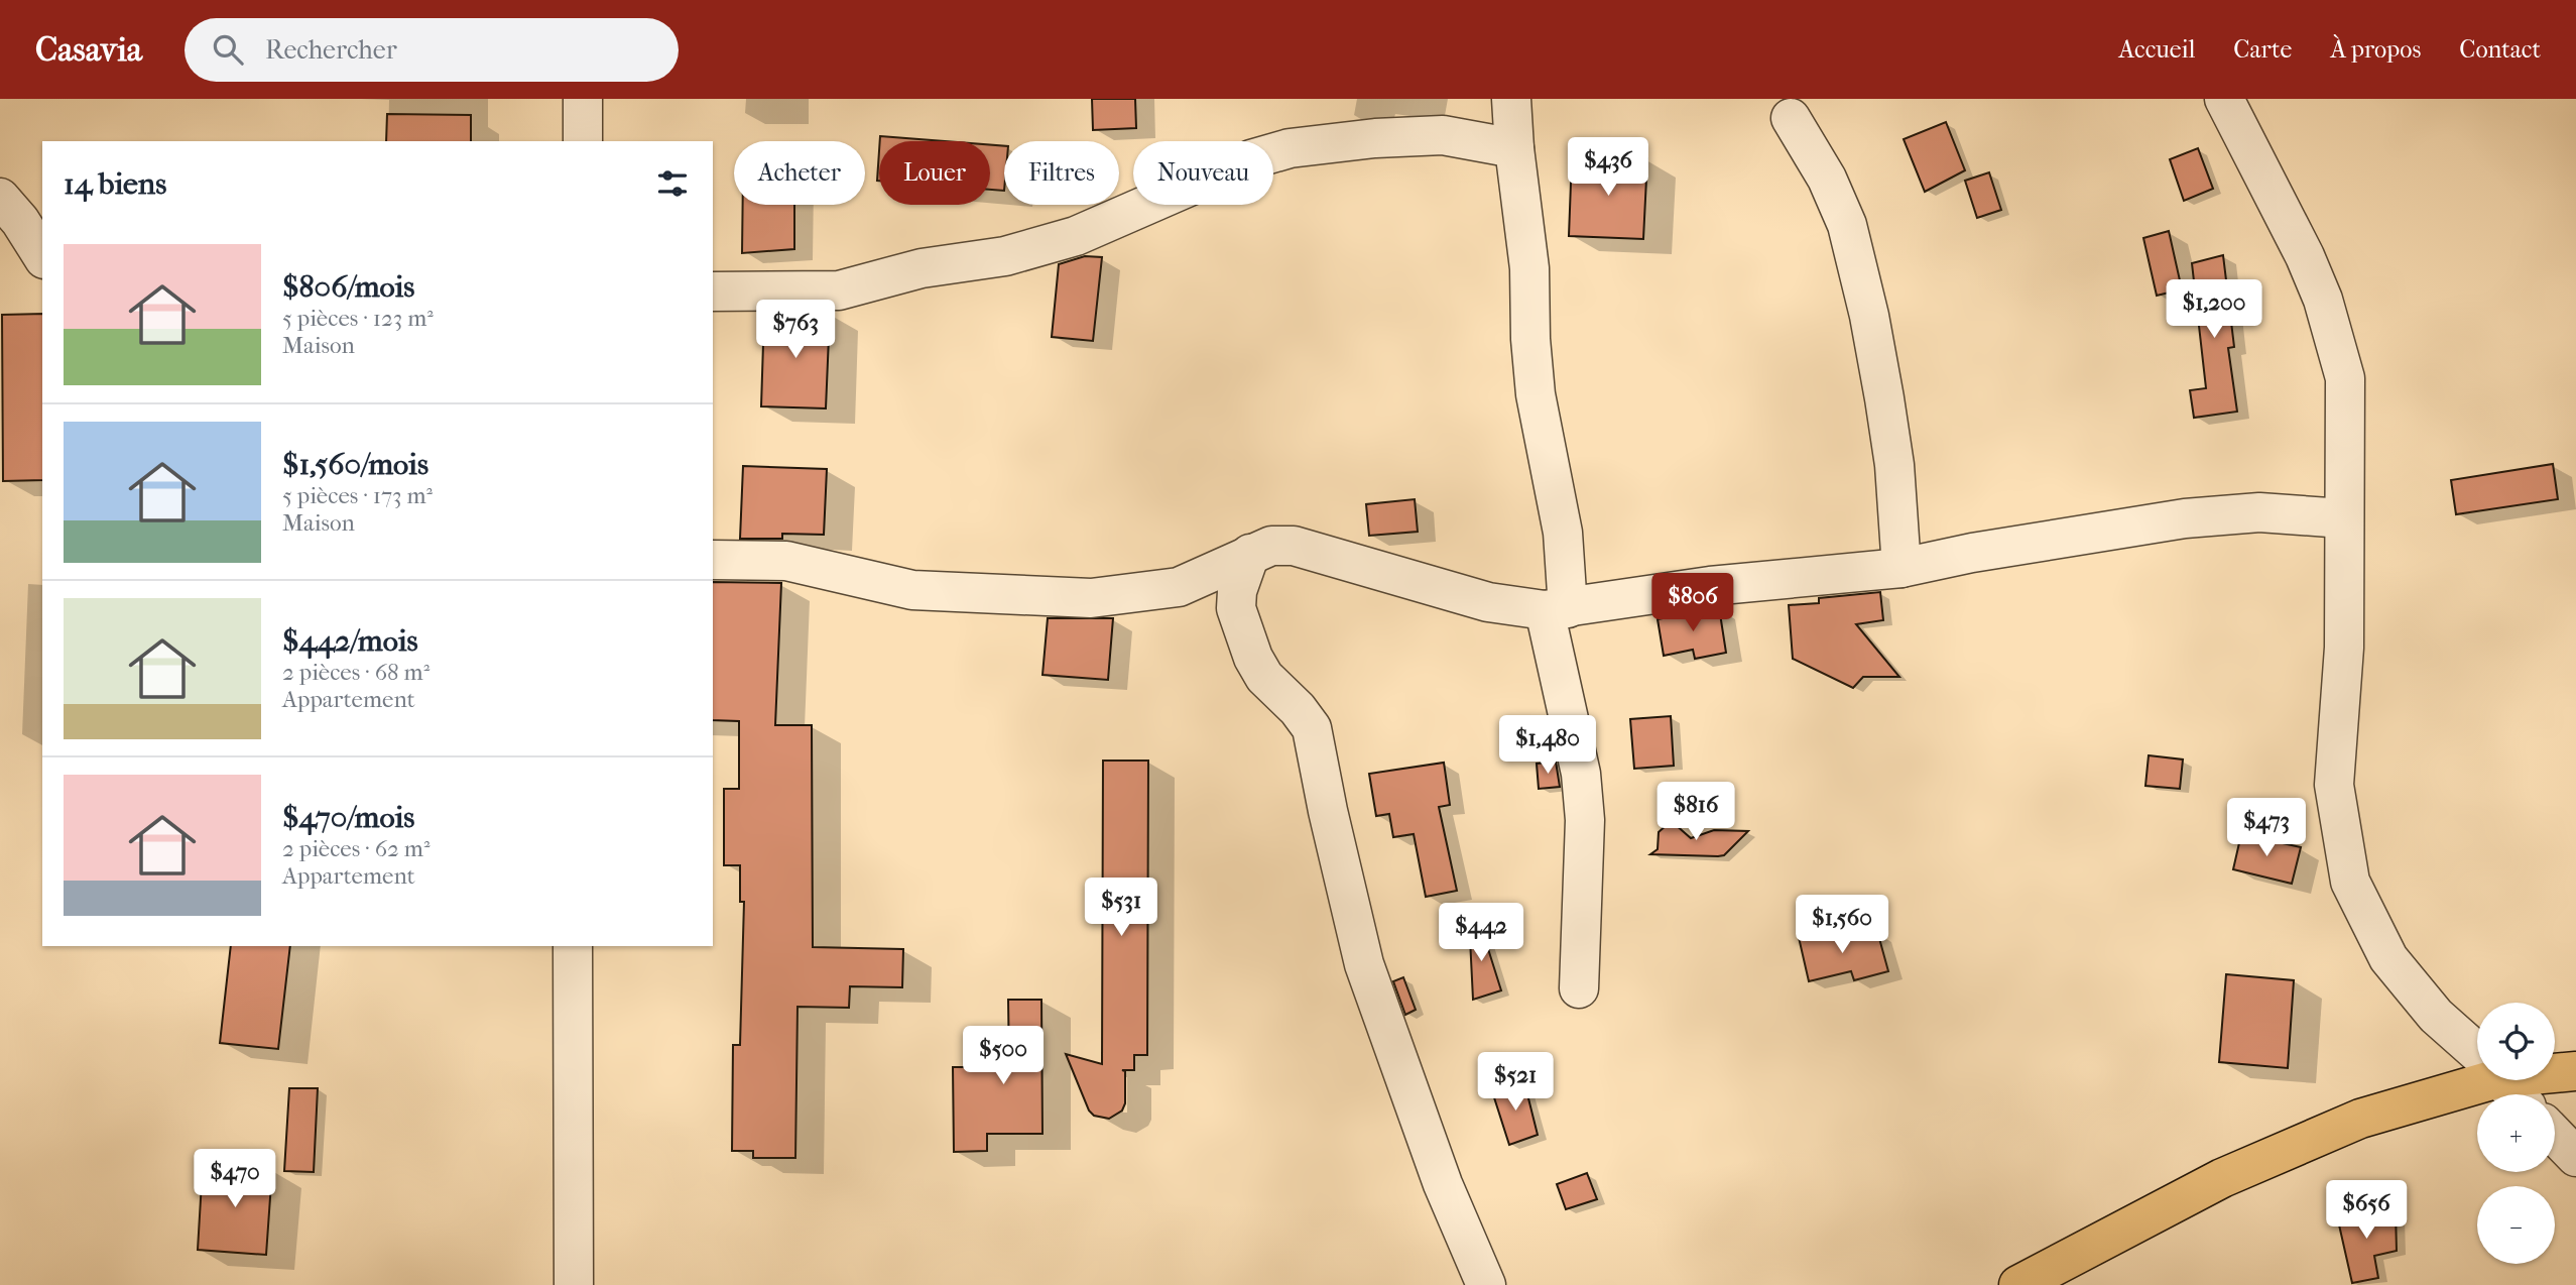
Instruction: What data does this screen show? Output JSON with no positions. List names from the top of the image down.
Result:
{
  "page": {
    "header": "Casavia",
    "search": "Rechercher",
    "nav": [
      "Accueil",
      "Carte",
      "À propos",
      "Contact"
    ],
    "price": [
      "$436",
      "$1,200",
      "$763",
      "$806",
      "$1,480",
      "$816",
      "$473",
      "$531",
      "$1,560",
      "$442",
      "$500",
      "$521",
      "$470",
      "$656"
    ],
    "chip": [
      "Acheter",
      "Louer",
      "Filtres",
      "Nouveau"
    ],
    "heading": "14 biens",
    "list": [
      {
        "name": "$806/mois",
        "note": "5 pièces · 123 m² · Maison"
      },
      {
        "name": "$1,560/mois",
        "note": "5 pièces · 173 m² · Maison"
      },
      {
        "name": "$442/mois",
        "note": "2 pièces · 68 m² · Appartement"
      },
      {
        "name": "$470/mois",
        "note": "2 pièces · 62 m² · Appartement"
      }
    ],
    "map_buttons": ["+", "−"]
  }
}
